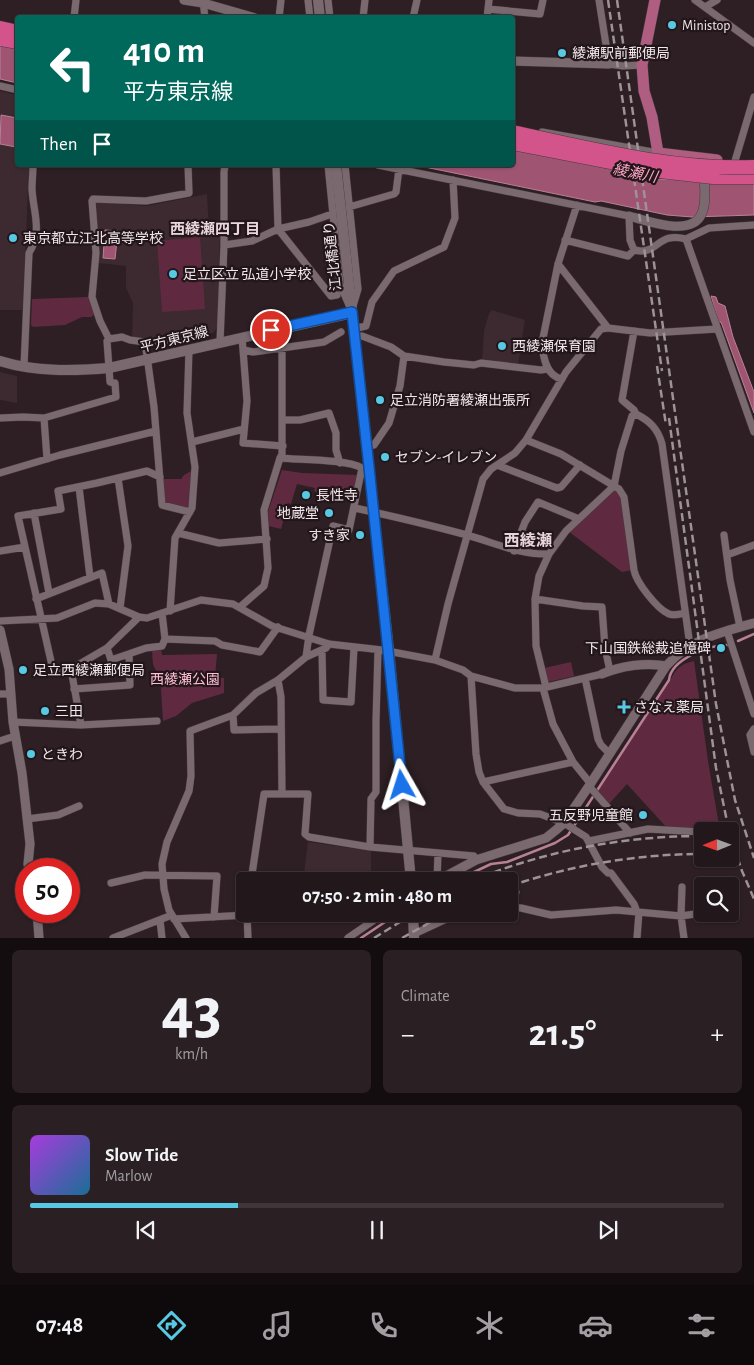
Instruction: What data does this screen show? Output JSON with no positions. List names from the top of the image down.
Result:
{
  "streets": {
    "main road": ["江北橋通り", "平方東京線"]
  },
  "crossings": [
    ["江北橋通り", "平方東京線"]
  ],
  "districts": ["西綾瀬四丁目", "西綾瀬"],
  "water": ["綾瀬川"],
  "parks": ["西綾瀬公園"],
  "places": {
    "other": [
      "Ministop",
      "綾瀬駅前郵便局",
      "東京都立江北高等学校",
      "足立区立 弘道小学校",
      "西綾瀬保育園",
      "足立消防署綾瀬出張所",
      "セブン-イレブン",
      "長性寺",
      "地蔵堂",
      "すき家",
      "下山国鉄総裁追憶碑",
      "足立西綾瀬郵便局",
      "三田",
      "ときわ",
      "五反野児童館"
    ],
    "health": ["さなえ薬局"]
  },
  "north": "left",
  "page": {
    "turn": ["410 m", "平方東京線"],
    "then": "Then",
    "limit": "50",
    "trip": "07:50 · 2 min · 480 m",
    "tile": [
      ["43", "km/h"],
      "Climate"
    ],
    "heat": ["−", "21.5°", "+"],
    "song": ["Slow Tide", "Marlow"],
    "tabs": "07:48"
  }
}
